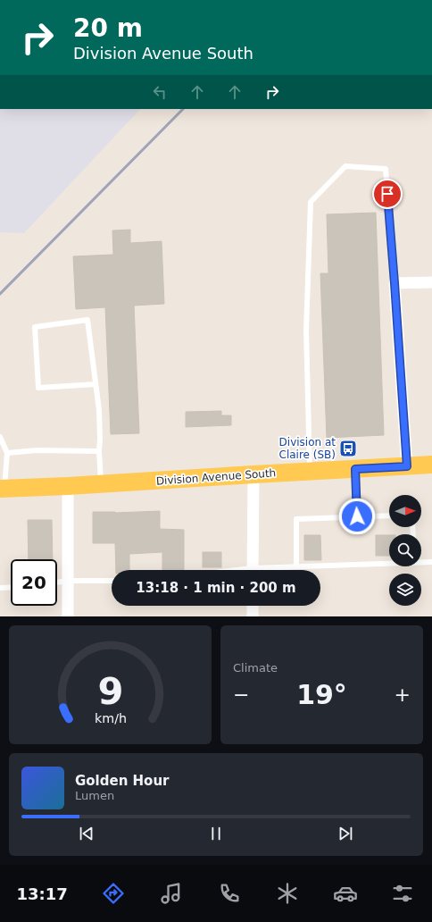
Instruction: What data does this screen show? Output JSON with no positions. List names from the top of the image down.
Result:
{
  "streets": {
    "main road": ["Division Avenue South"]
  },
  "places": {
    "bus stop": ["Division at Claire (SB)"]
  },
  "north": "right",
  "page": {
    "turn": ["20 m", "Division Avenue South"],
    "limit": "20",
    "trip": "13:18 · 1 min · 200 m",
    "tile": "Climate",
    "heat": ["−", "19°", "+"],
    "song": ["Golden Hour", "Lumen"],
    "tabs": "13:17",
    "gauge": ["9", "km/h"]
  }
}
